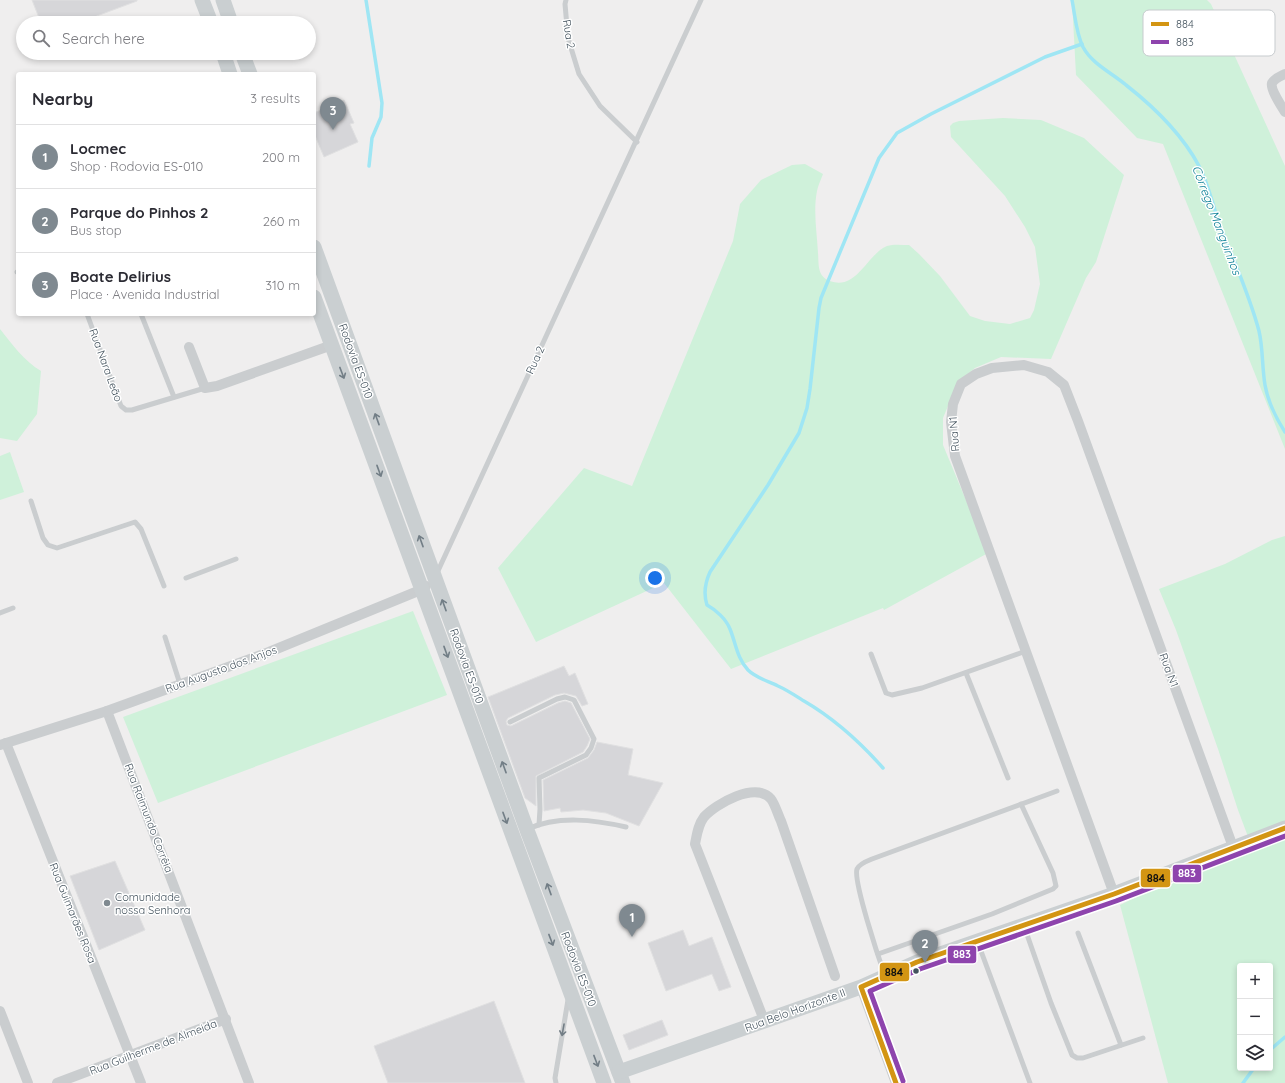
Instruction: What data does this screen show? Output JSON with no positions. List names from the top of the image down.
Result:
{
  "streets": {
    "main road": ["Rodovia ES-010", "Rua Belo Horizonte II"],
    "street": [
      "Rua Nara Leão",
      "Rua N1",
      "Rua Augusto dos Anjos",
      "Rua Raimundo Corrêia",
      "Rua Guimarães Rosa",
      "Rua Guilherme de Almeida"
    ],
    "lane": ["Rua 2"]
  },
  "crossings": [
    ["Rua 2", "Rodovia ES-010"],
    ["Rua 2", "Rua Augusto dos Anjos"],
    ["Rodovia ES-010", "Rua Nara Leão"],
    ["Rodovia ES-010", "Rua Augusto dos Anjos"],
    ["Rodovia ES-010", "Rua Belo Horizonte II"],
    ["Rua N1", "Rua Belo Horizonte II"],
    ["Rua Augusto dos Anjos", "Rua Raimundo Corrêia"],
    ["Rua Augusto dos Anjos", "Rua Guimarães Rosa"],
    ["Rua Raimundo Corrêia", "Rua Guilherme de Almeida"],
    ["Rua Guimarães Rosa", "Rua Guilherme de Almeida"]
  ],
  "water": ["Córrego Manguinhos"],
  "places": ["Comunidade nossa Senhora"],
  "lines": ["transit line 884", "transit line 883"],
  "legend": ["884", "883"],
  "page": {
    "search": "Search here",
    "heading": ["Nearby", "3 results"],
    "pins": ["3", "1", "2"],
    "list": [
      {
        "mark": "1",
        "name": "Locmec",
        "note": "Shop · Rodovia ES-010",
        "value": "200 m"
      },
      {
        "mark": "2",
        "name": "Parque do Pinhos 2",
        "note": "Bus stop",
        "value": "260 m"
      },
      {
        "mark": "3",
        "name": "Boate Delirius",
        "note": "Place · Avenida Industrial",
        "value": "310 m"
      }
    ],
    "map_buttons": ["+", "−"]
  }
}
